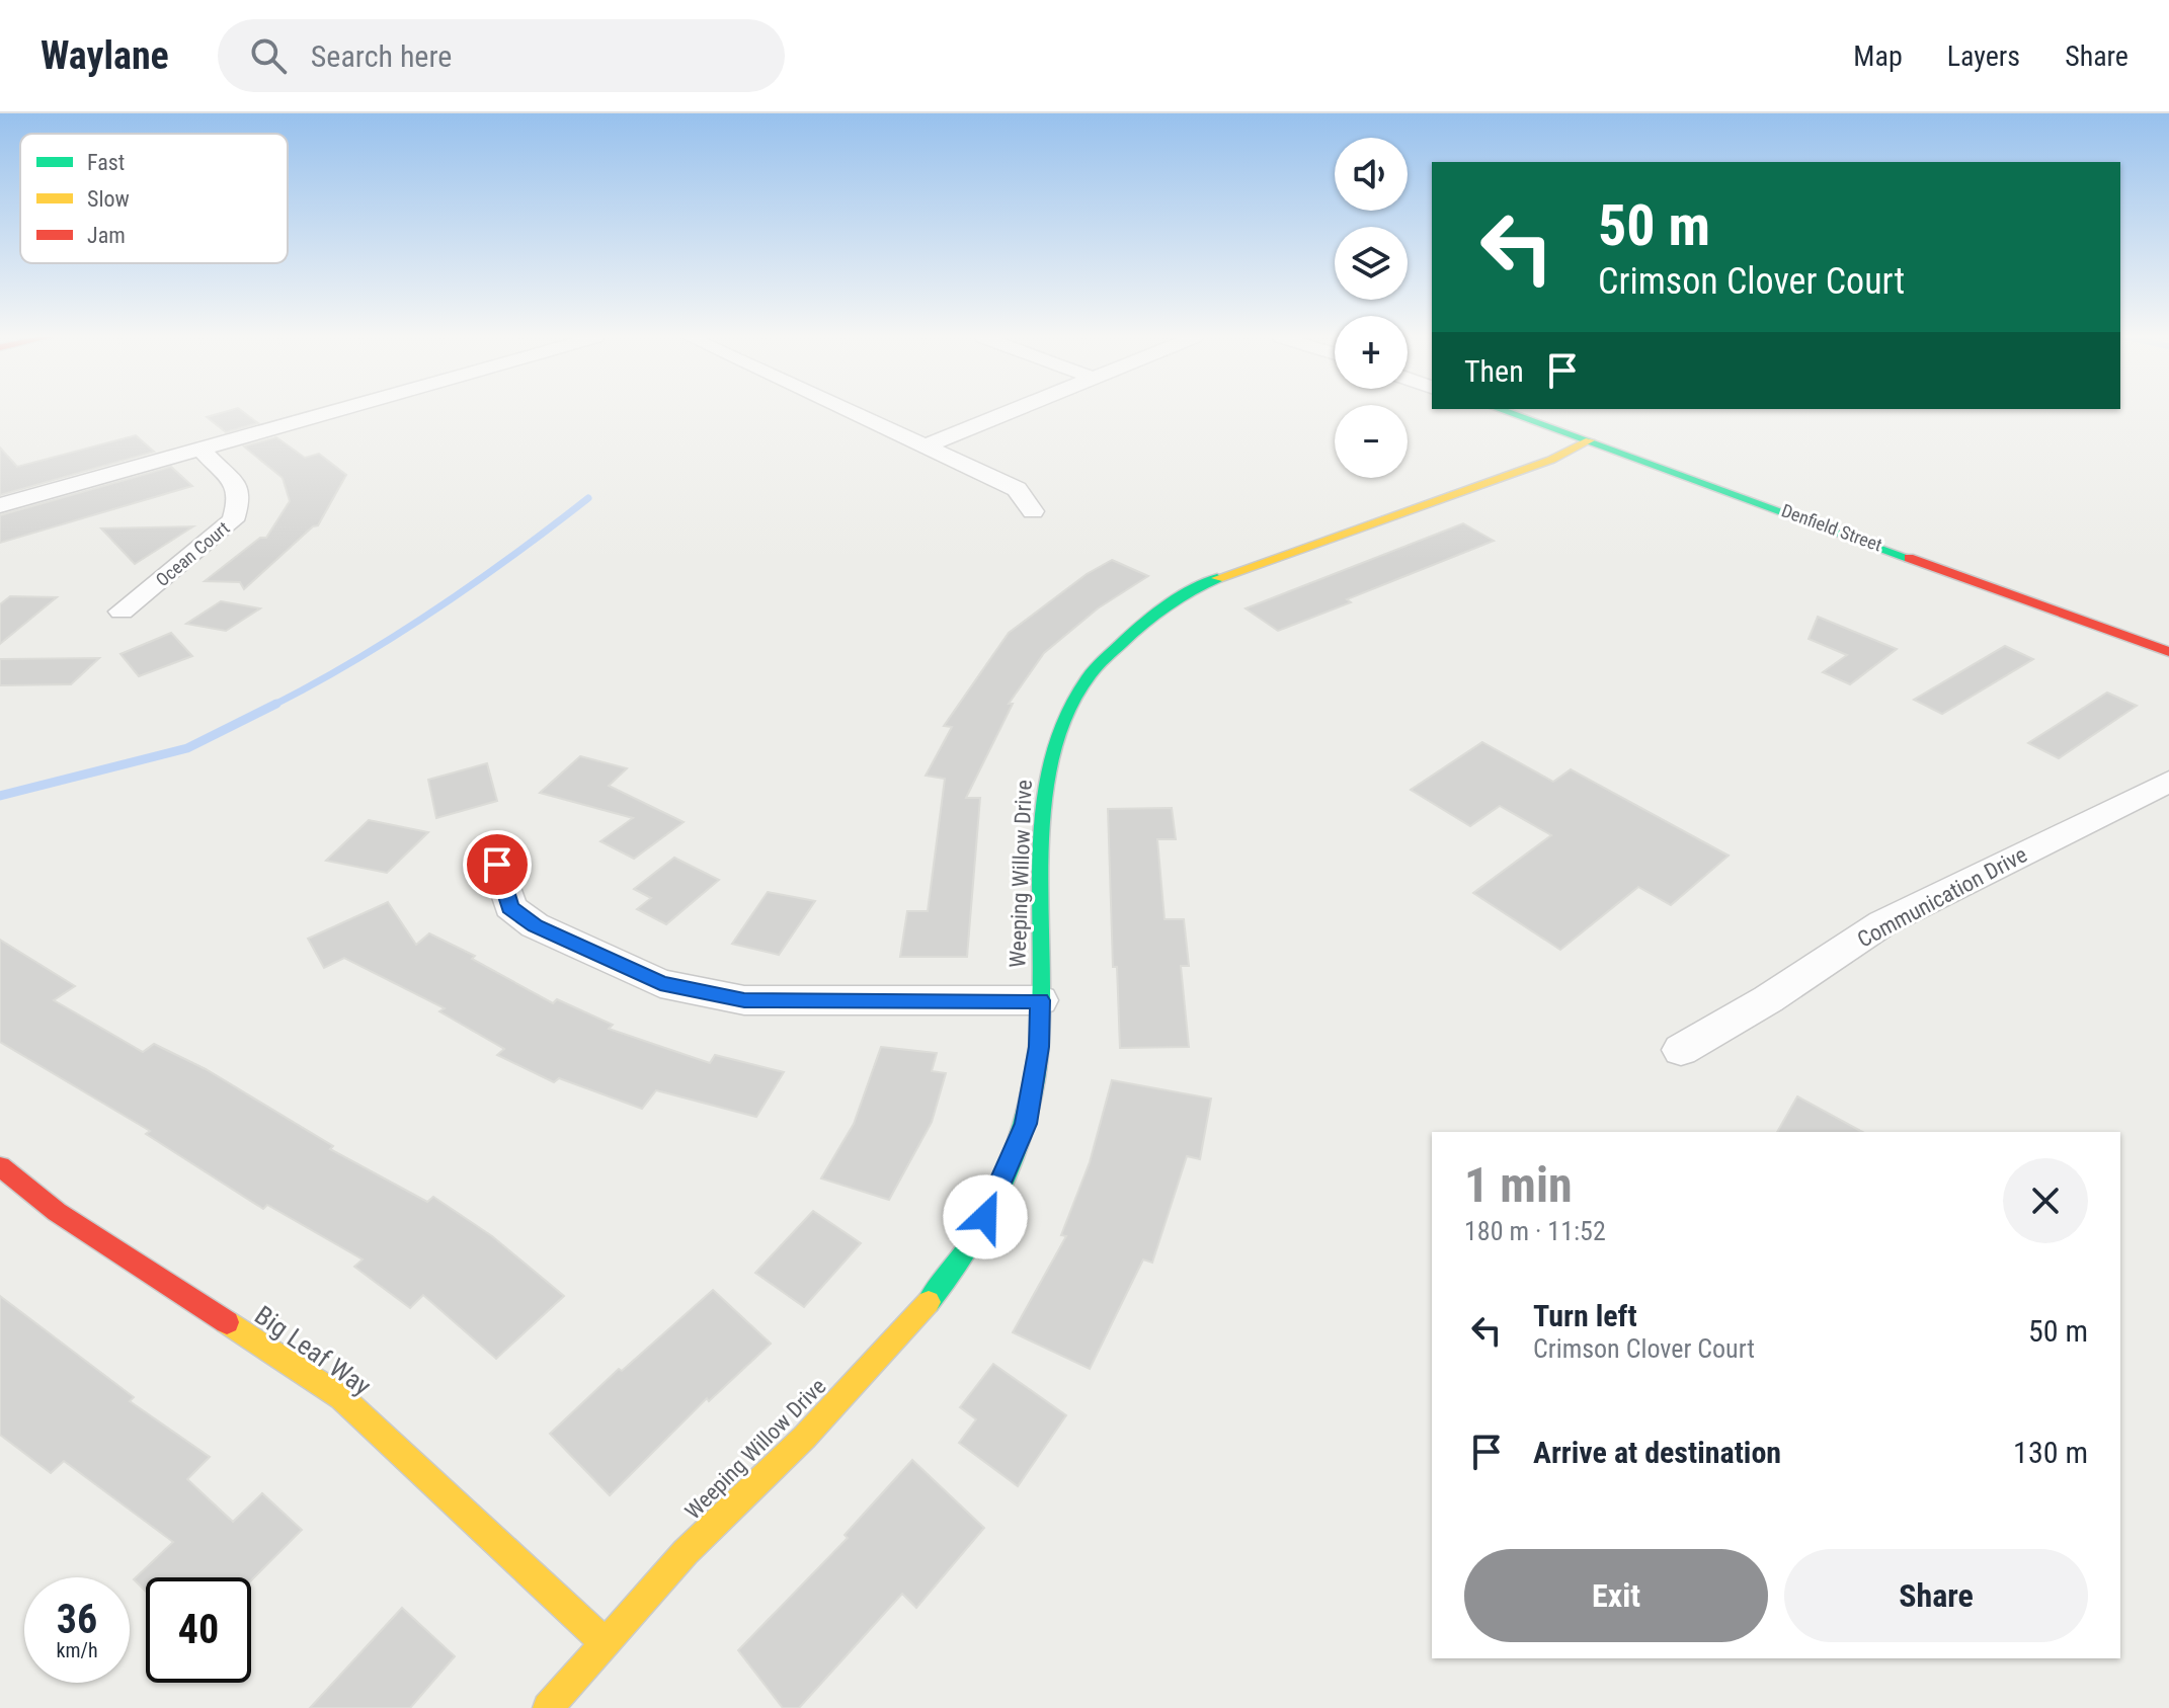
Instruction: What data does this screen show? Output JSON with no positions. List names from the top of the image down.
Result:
{
  "streets": {
    "street": [
      "Denfield Street",
      "Ocean Court",
      "Weeping Willow Drive",
      "Communication Drive",
      "Big Leaf Way"
    ]
  },
  "crossings": [
    ["Denfield Street", "Weeping Willow Drive"],
    ["Weeping Willow Drive", "Big Leaf Way"]
  ],
  "legend": ["Fast", "Slow", "Jam"],
  "page": {
    "header": "Waylane",
    "search": "Search here",
    "nav": ["Map", "Layers", "Share"],
    "map_buttons": ["+", "−"],
    "turn": ["50 m", "Crimson Clover Court"],
    "then": "Then",
    "heading": ["1 min", "180 m · 11:52"],
    "list": [
      {
        "name": "Turn left",
        "note": "Crimson Clover Court",
        "value": "50 m"
      },
      {
        "name": "Arrive at destination",
        "value": "130 m"
      }
    ],
    "buttons": ["Exit", "Share"],
    "speed": "36 km/h",
    "limit": "40"
  }
}
